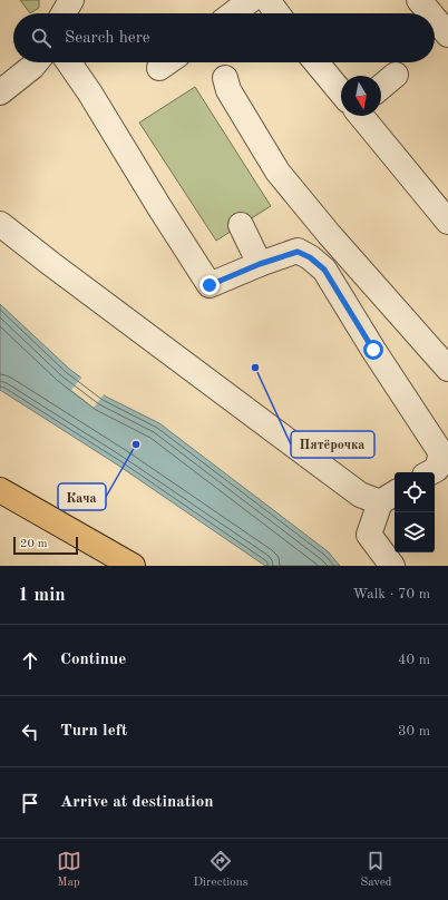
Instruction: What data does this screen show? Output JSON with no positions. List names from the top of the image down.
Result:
{
  "places": ["Пятёрочка", "Кача"],
  "scale_bar": "20 m",
  "north": "bottom",
  "page": {
    "search": "Search here",
    "scale": "20 m",
    "heading": ["1 min", "Walk · 70 m"],
    "list": [
      ["Continue", "40 m"],
      ["Turn left", "30 m"],
      "Arrive at destination"
    ],
    "nav": ["Map", "Directions", "Saved"]
  }
}
